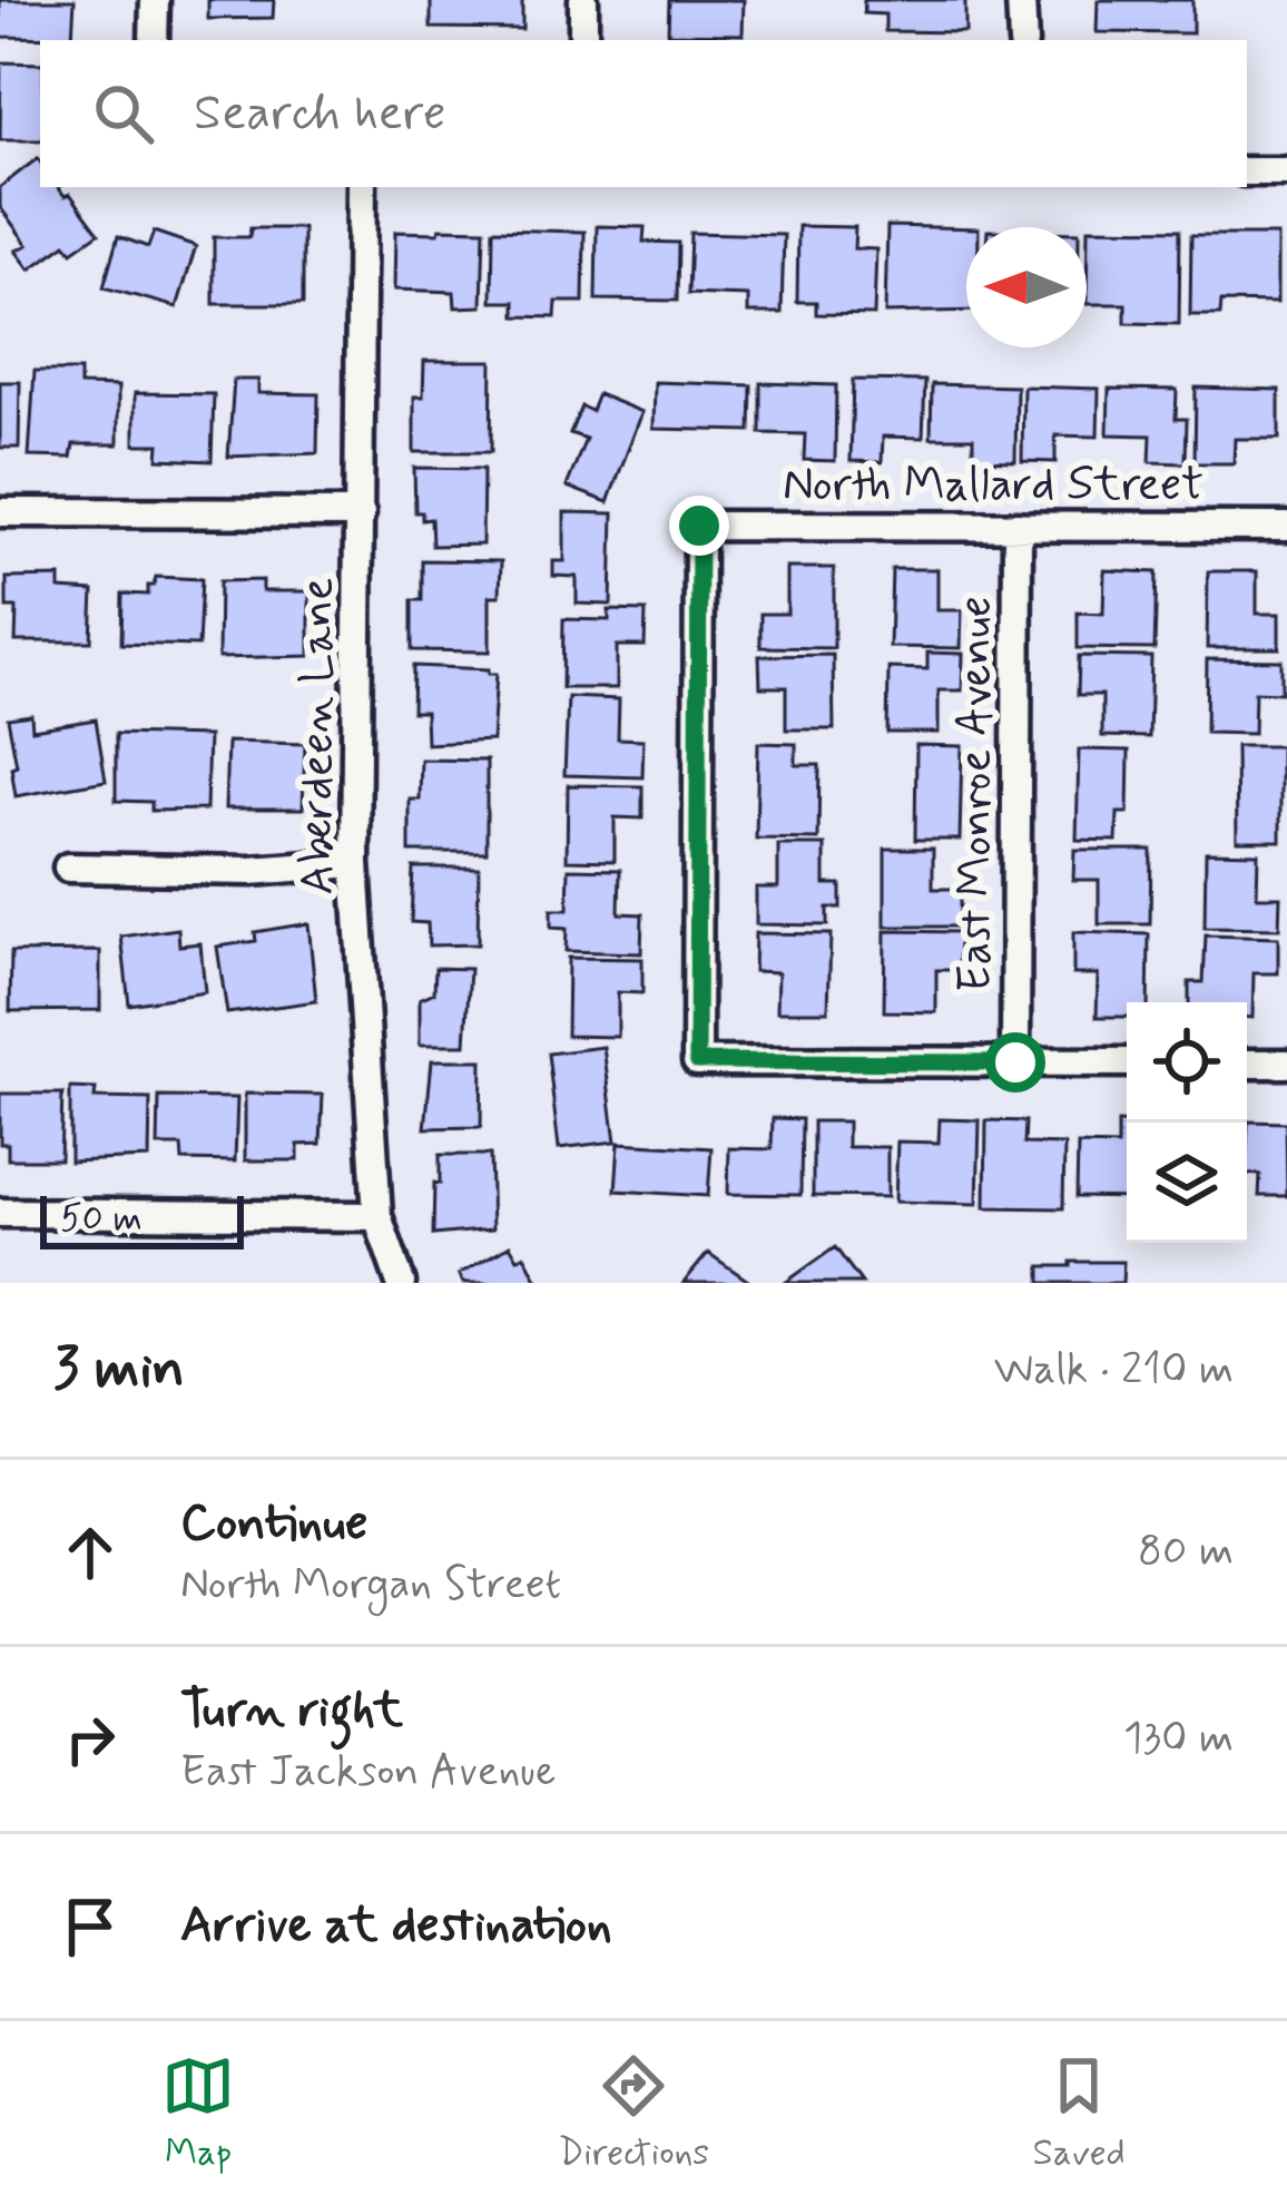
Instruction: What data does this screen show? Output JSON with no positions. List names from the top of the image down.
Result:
{
  "streets": {
    "street": ["North Mallard Street", "Aberdeen Lane", "East Monroe Avenue"]
  },
  "crossings": [
    ["North Mallard Street", "East Monroe Avenue"]
  ],
  "scale_bar": "50 m",
  "north": "left",
  "page": {
    "search": "Search here",
    "scale": "50 m",
    "heading": ["3 min", "Walk · 210 m"],
    "list": [
      ["Continue", "North Morgan Street", "80 m"],
      ["Turn right", "East Jackson Avenue", "130 m"],
      "Arrive at destination"
    ],
    "nav": ["Map", "Directions", "Saved"]
  }
}
